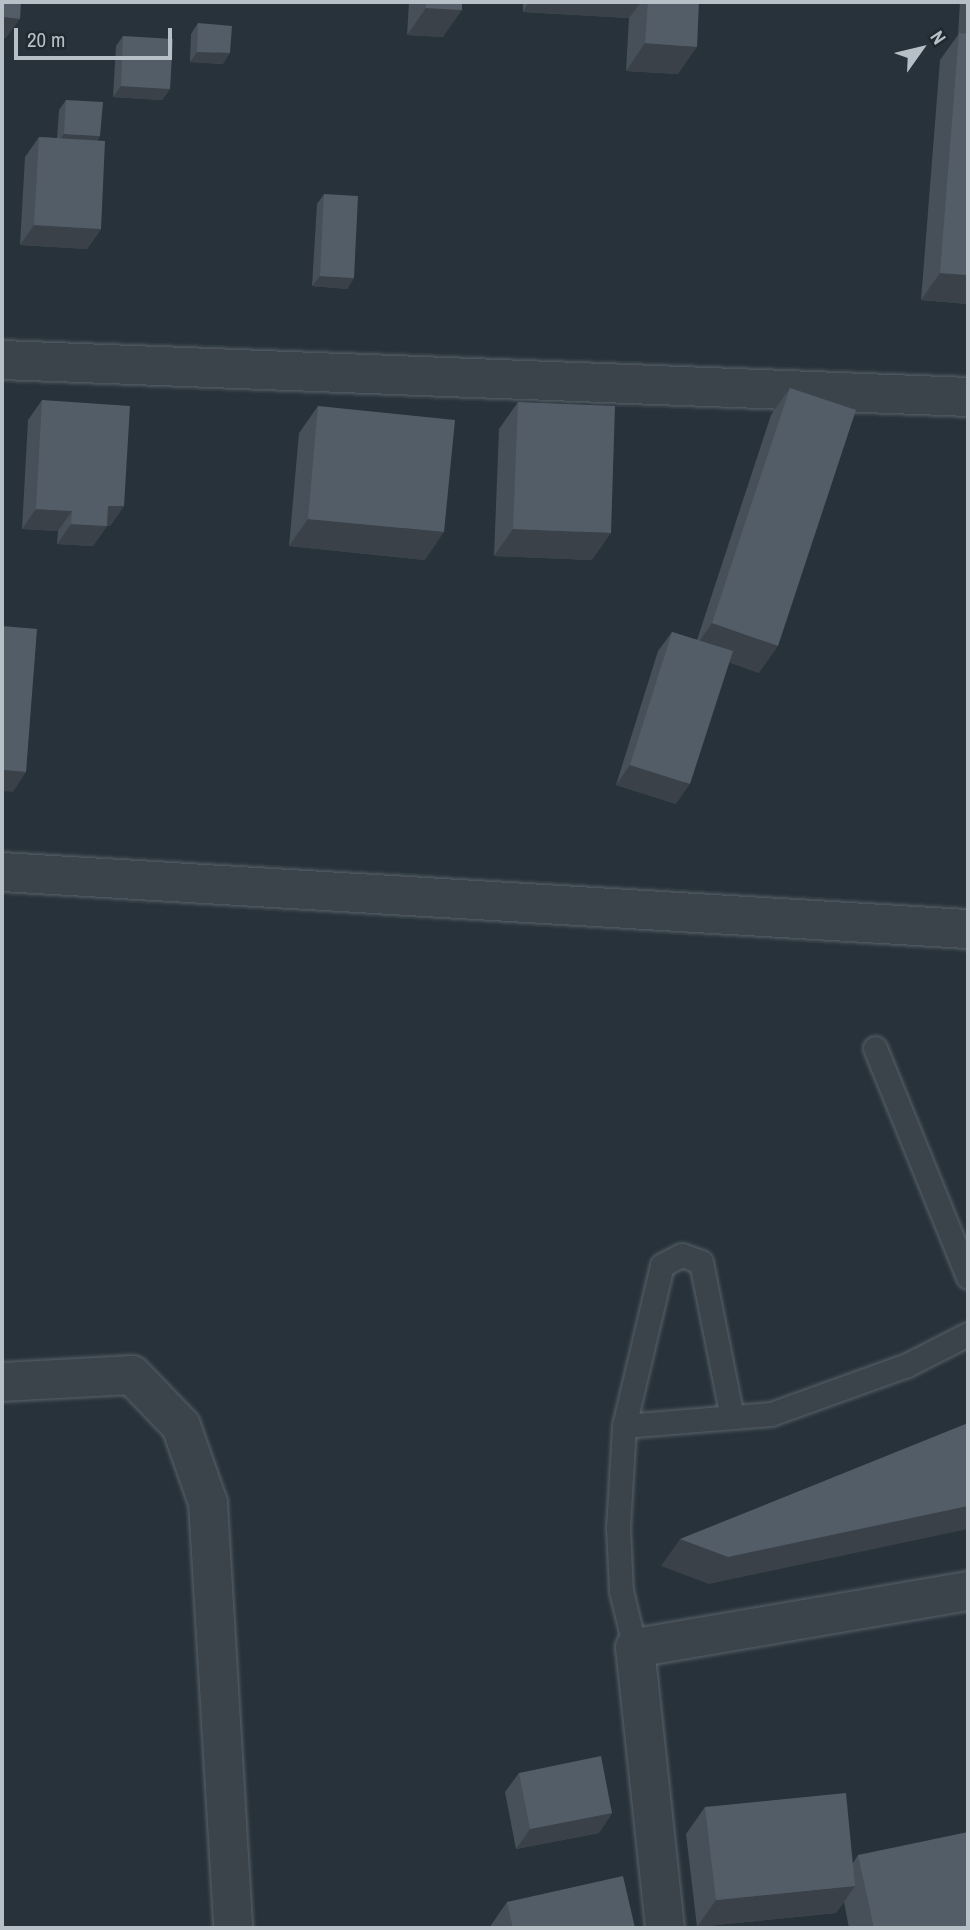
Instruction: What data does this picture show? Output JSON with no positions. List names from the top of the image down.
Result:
{
  "scale_bar": "20 m",
  "north": "top right"
}
